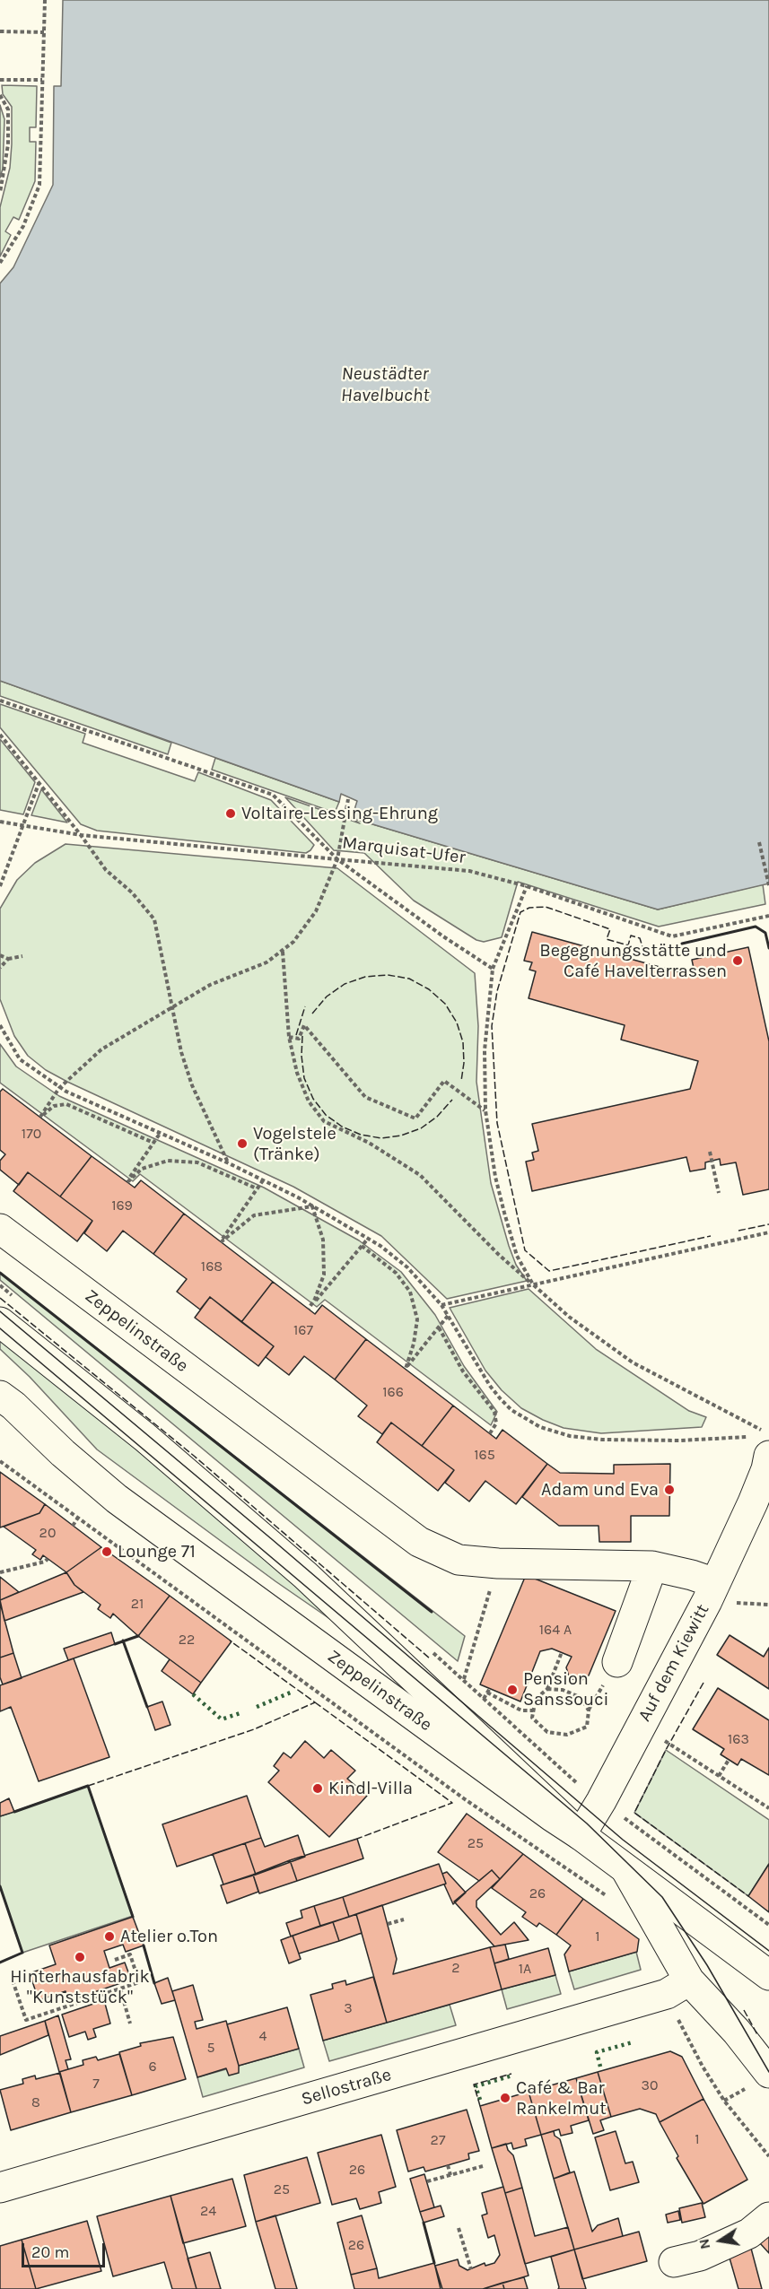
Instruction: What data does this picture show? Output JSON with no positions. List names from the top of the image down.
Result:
{
  "streets": {
    "street": ["Zeppelinstraße", "Auf dem Kiewitt", "Sellostraße"],
    "path": ["Marquisat-Ufer"]
  },
  "crossings": [
    ["Zeppelinstraße", "Auf dem Kiewitt"]
  ],
  "water": ["Neustädter Havelbucht"],
  "places": [
    "Voltaire-Lessing-Ehrung",
    "Begegnungsstätte und Café Havelterrassen",
    "Vogelstele (Tränke)",
    "Adam und Eva",
    "Lounge 71",
    "Pension Sanssouci",
    "Kindl-Villa",
    "Atelier o.Ton",
    "Hinterhausfabrik \"Kunststück\"",
    "Café & Bar Rankelmut"
  ],
  "house_numbers": [
    "170",
    "169",
    "168",
    "167",
    "166",
    "165",
    "20",
    "21",
    "164 A",
    "22",
    "163",
    "25",
    "26",
    "1",
    "2",
    "1A",
    "3",
    "4",
    "5",
    "6",
    "7",
    "30",
    "8",
    "1",
    "27",
    "26",
    "25",
    "24",
    "26"
  ],
  "scale_bar": "20 m",
  "north": "left"
}
